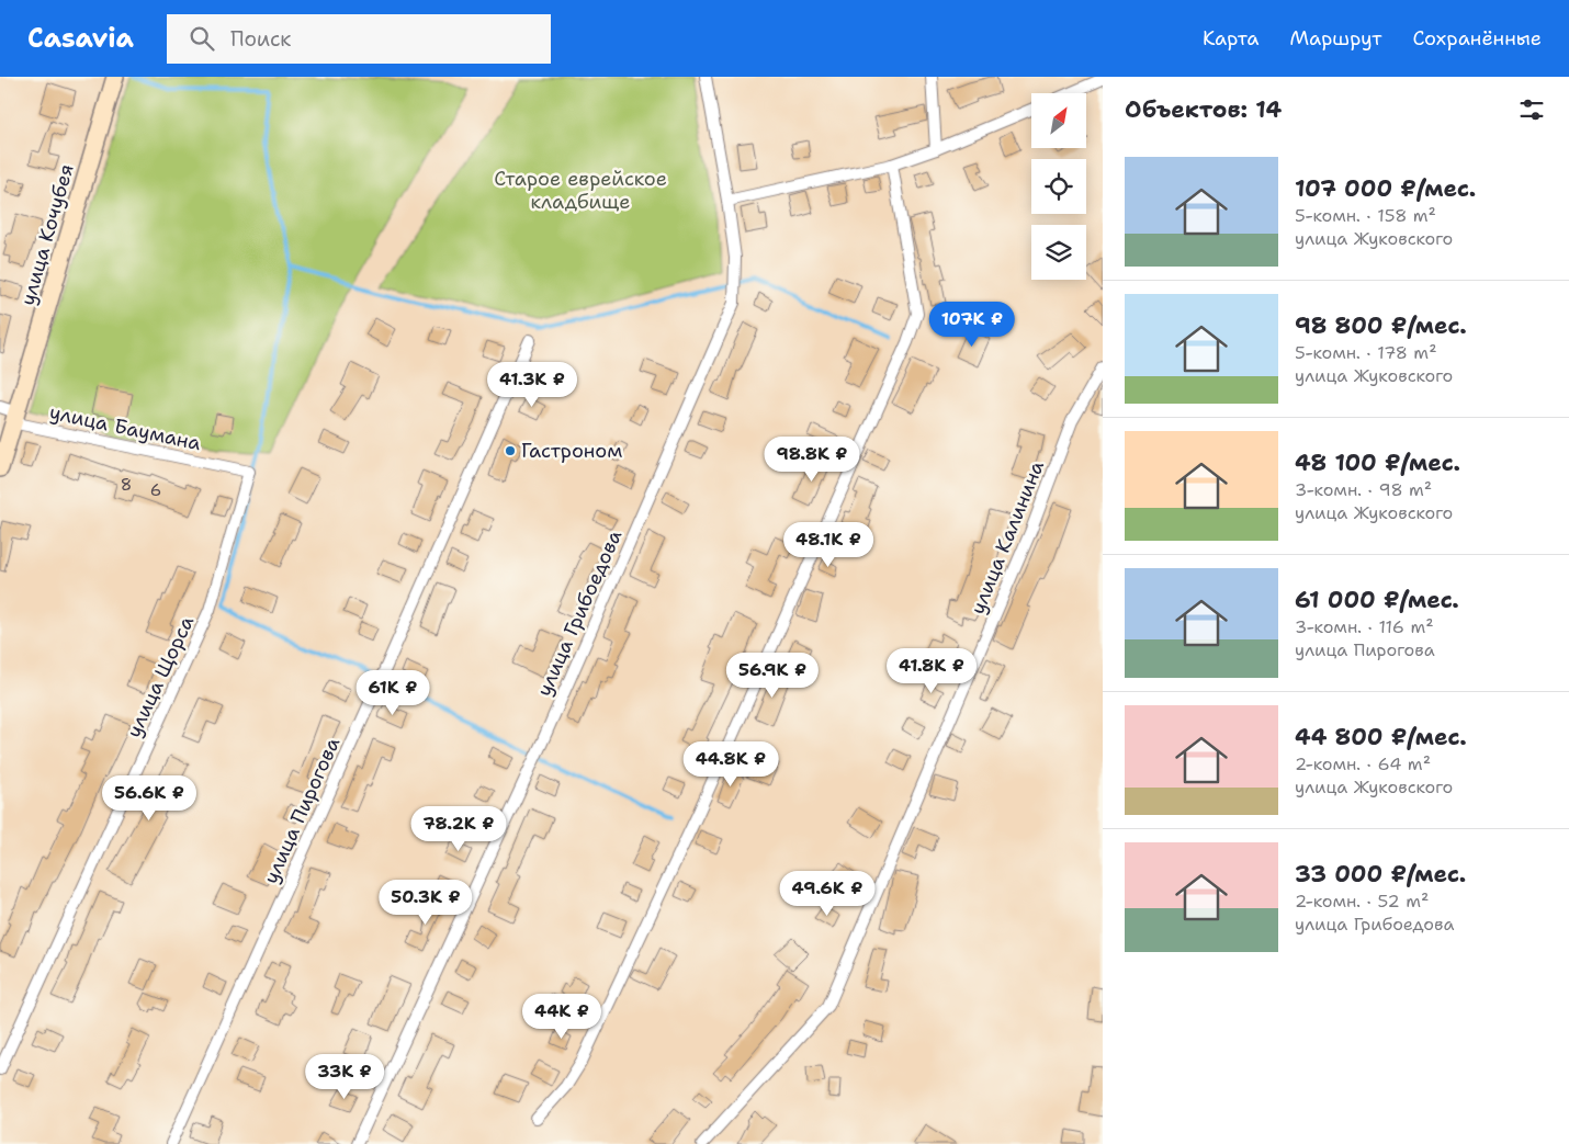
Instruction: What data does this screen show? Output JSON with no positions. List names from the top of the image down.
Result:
{
  "streets": {
    "main road": ["улица Кочубея"],
    "street": [
      "улица Баумана",
      "улица Калинина",
      "улица Грибоедова",
      "улица Щорса",
      "улица Пирогова"
    ]
  },
  "crossings": [
    ["улица Кочубея", "улица Баумана"],
    ["улица Баумана", "улица Щорса"]
  ],
  "parks": ["Старое еврейское кладбище"],
  "places": ["Гастроном"],
  "house_numbers": ["8", "6"],
  "north": "top right",
  "page": {
    "header": "Casavia",
    "search": "Поиск",
    "nav": ["Карта", "Маршрут", "Сохранённые"],
    "heading": "Объектов: 14",
    "list": [
      {
        "name": "107 000 ₽/мес.",
        "note": "5-комн. · 158 m² · улица Жуковского"
      },
      {
        "name": "98 800 ₽/мес.",
        "note": "5-комн. · 178 m² · улица Жуковского"
      },
      {
        "name": "48 100 ₽/мес.",
        "note": "3-комн. · 98 m² · улица Жуковского"
      },
      {
        "name": "61 000 ₽/мес.",
        "note": "3-комн. · 116 m² · улица Пирогова"
      },
      {
        "name": "44 800 ₽/мес.",
        "note": "2-комн. · 64 m² · улица Жуковского"
      },
      {
        "name": "33 000 ₽/мес.",
        "note": "2-комн. · 52 m² · улица Грибоедова"
      }
    ],
    "price": [
      "107K ₽",
      "41.3K ₽",
      "98.8K ₽",
      "48.1K ₽",
      "41.8K ₽",
      "56.9K ₽",
      "61K ₽",
      "44.8K ₽",
      "56.6K ₽",
      "78.2K ₽",
      "49.6K ₽",
      "50.3K ₽",
      "44K ₽",
      "33K ₽"
    ]
  }
}
